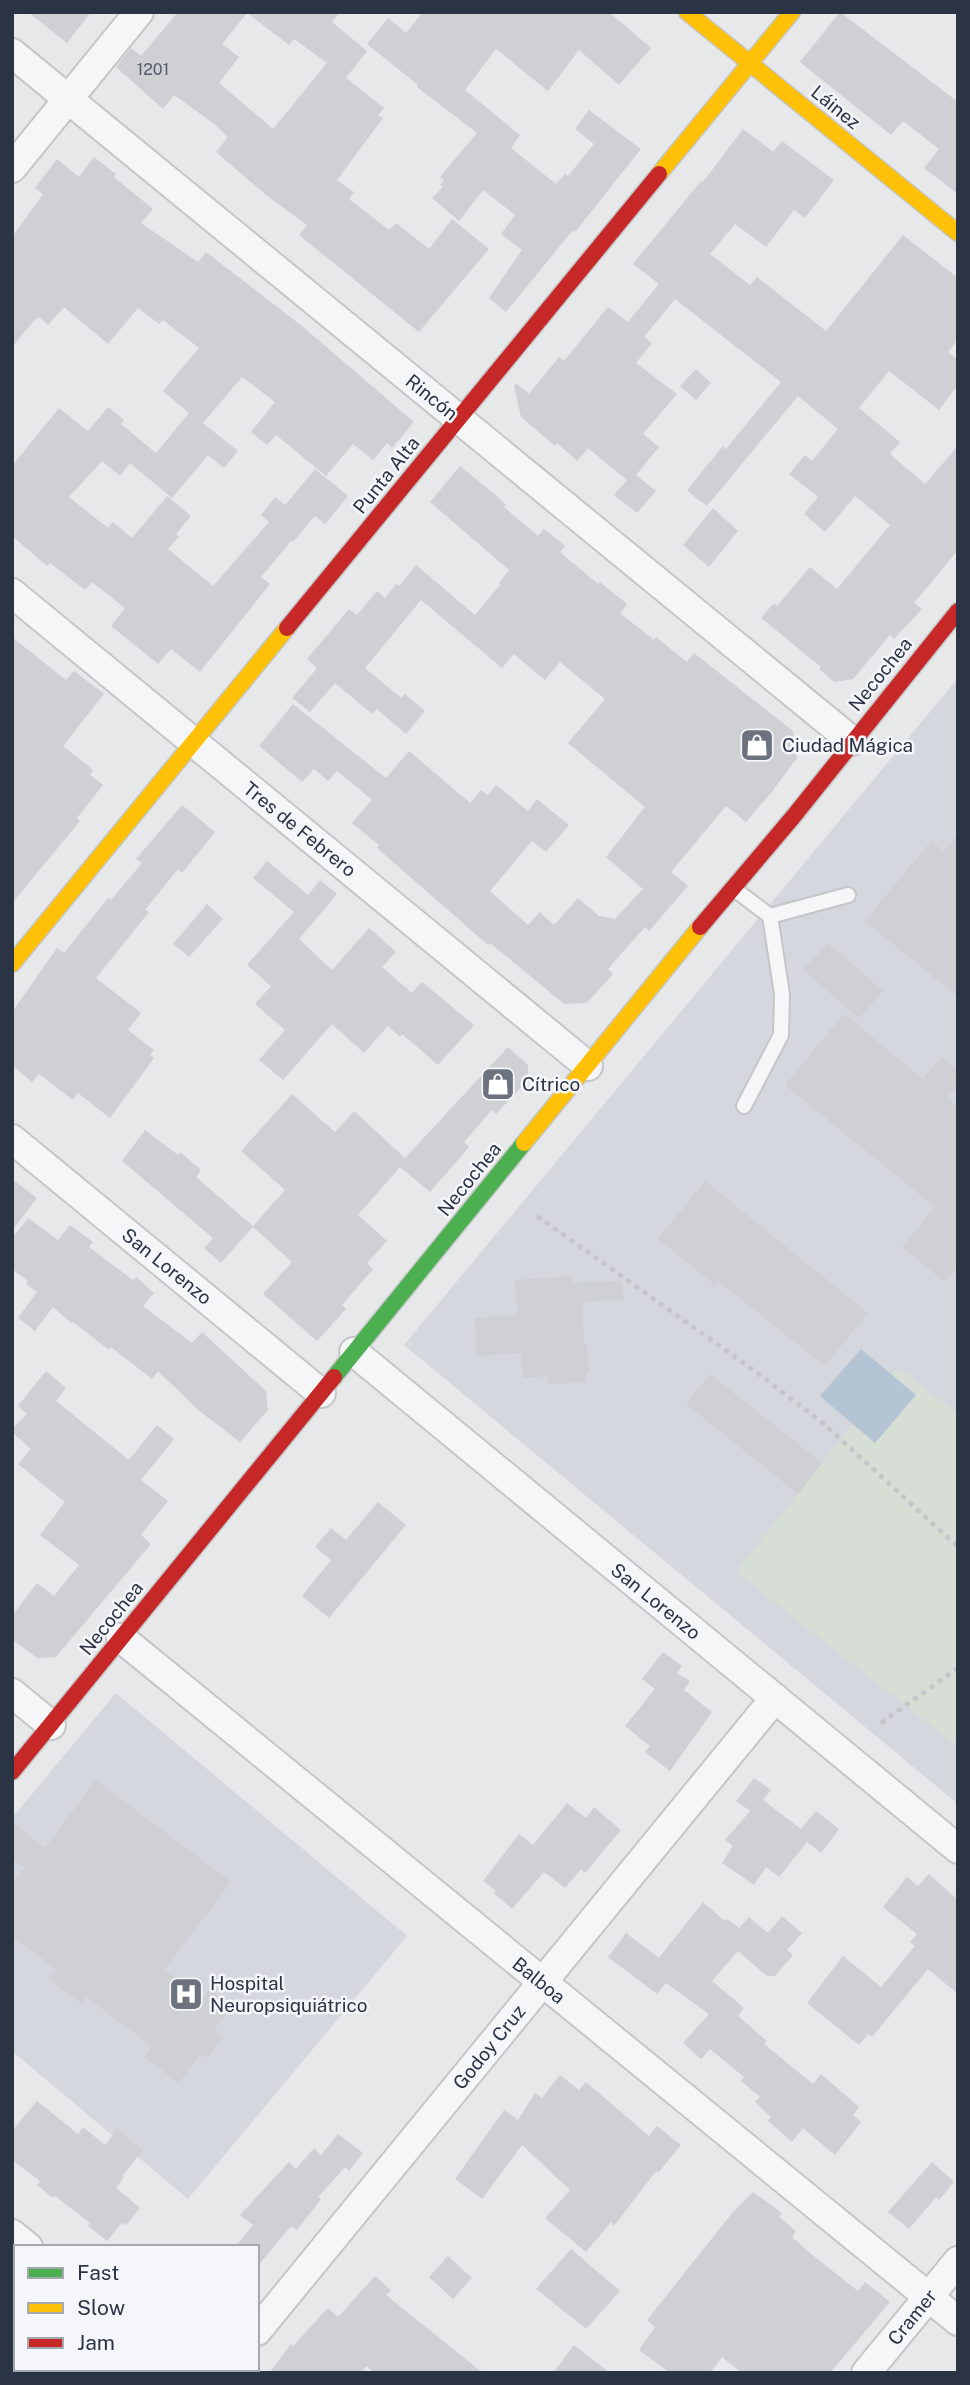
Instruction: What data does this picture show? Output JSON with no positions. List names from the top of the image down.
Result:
{
  "streets": {
    "main road": ["Láinez", "Punta Alta", "Necochea"],
    "street": [
      "Rincón",
      "Tres de Febrero",
      "San Lorenzo",
      "Balboa",
      "Godoy Cruz",
      "Cramer"
    ]
  },
  "crossings": [
    ["Láinez", "Punta Alta"],
    ["Rincón", "Punta Alta"],
    ["Rincón", "Necochea"],
    ["Punta Alta", "Tres de Febrero"],
    ["Necochea", "Tres de Febrero"],
    ["Necochea", "San Lorenzo"],
    ["Necochea", "Balboa"],
    ["San Lorenzo", "Godoy Cruz"],
    ["Balboa", "Godoy Cruz"],
    ["Balboa", "Cramer"]
  ],
  "places": {
    "shop": ["Ciudad Mágica", "Cítrico"],
    "hospital": ["Hospital Neuropsiquiátrico"]
  },
  "house_numbers": ["1201"],
  "legend": ["Fast", "Slow", "Jam"]
}
